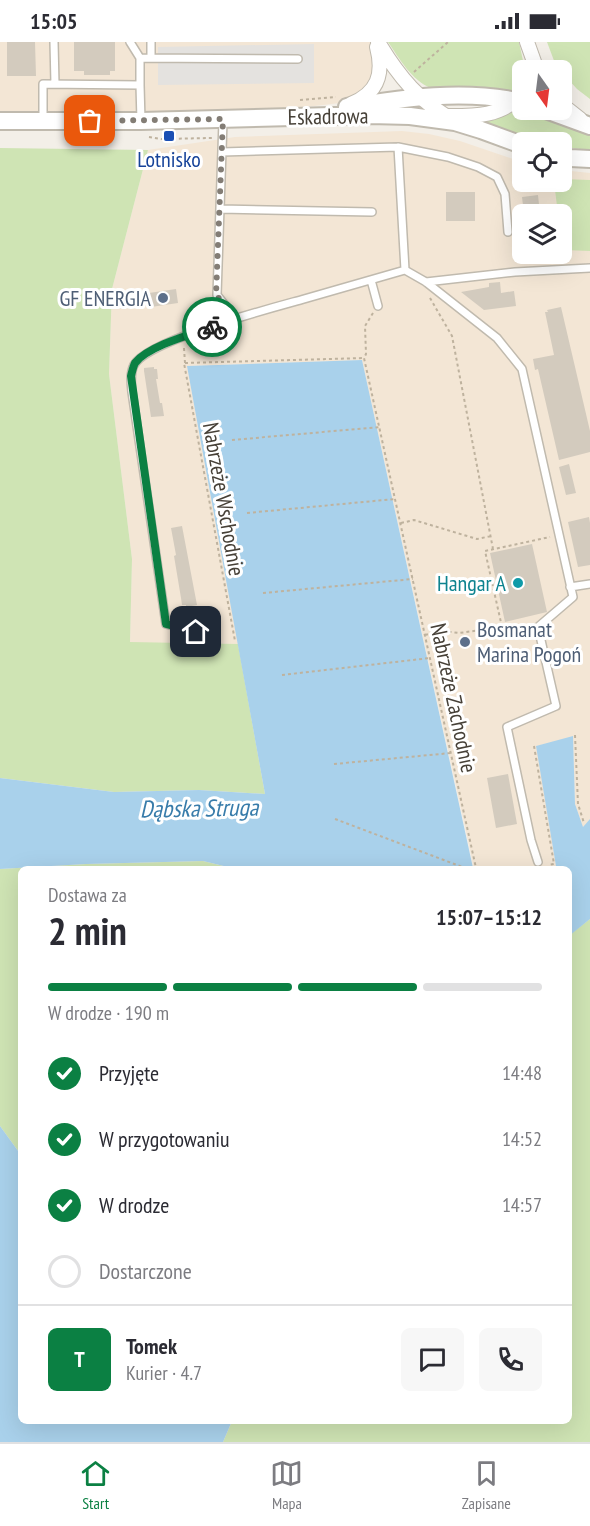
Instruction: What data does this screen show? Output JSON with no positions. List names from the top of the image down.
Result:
{
  "streets": {
    "street": ["Eskadrowa"],
    "path": ["Nabrzeże Wschodnie", "Nabrzeże Zachodnie"]
  },
  "water": ["Dąbska Struga"],
  "places": {
    "transit": ["Lotnisko"],
    "other": ["GF ENERGIA", "Hangar A", "Bosmanat Marina Pogoń"]
  },
  "north": "bottom",
  "page": {
    "status": "15:05",
    "heading": ["2 min", "Dostawa za", "15:07–15:12"],
    "panel": ["Tomek", "Kurier · 4.7"],
    "bar": "W drodze · 190 m",
    "list": [
      ["Przyjęte", "14:48"],
      ["W przygotowaniu", "14:52"],
      ["W drodze", "14:57"],
      "Dostarczone"
    ],
    "round": "T",
    "tabs": ["Start", "Mapa", "Zapisane"]
  }
}
